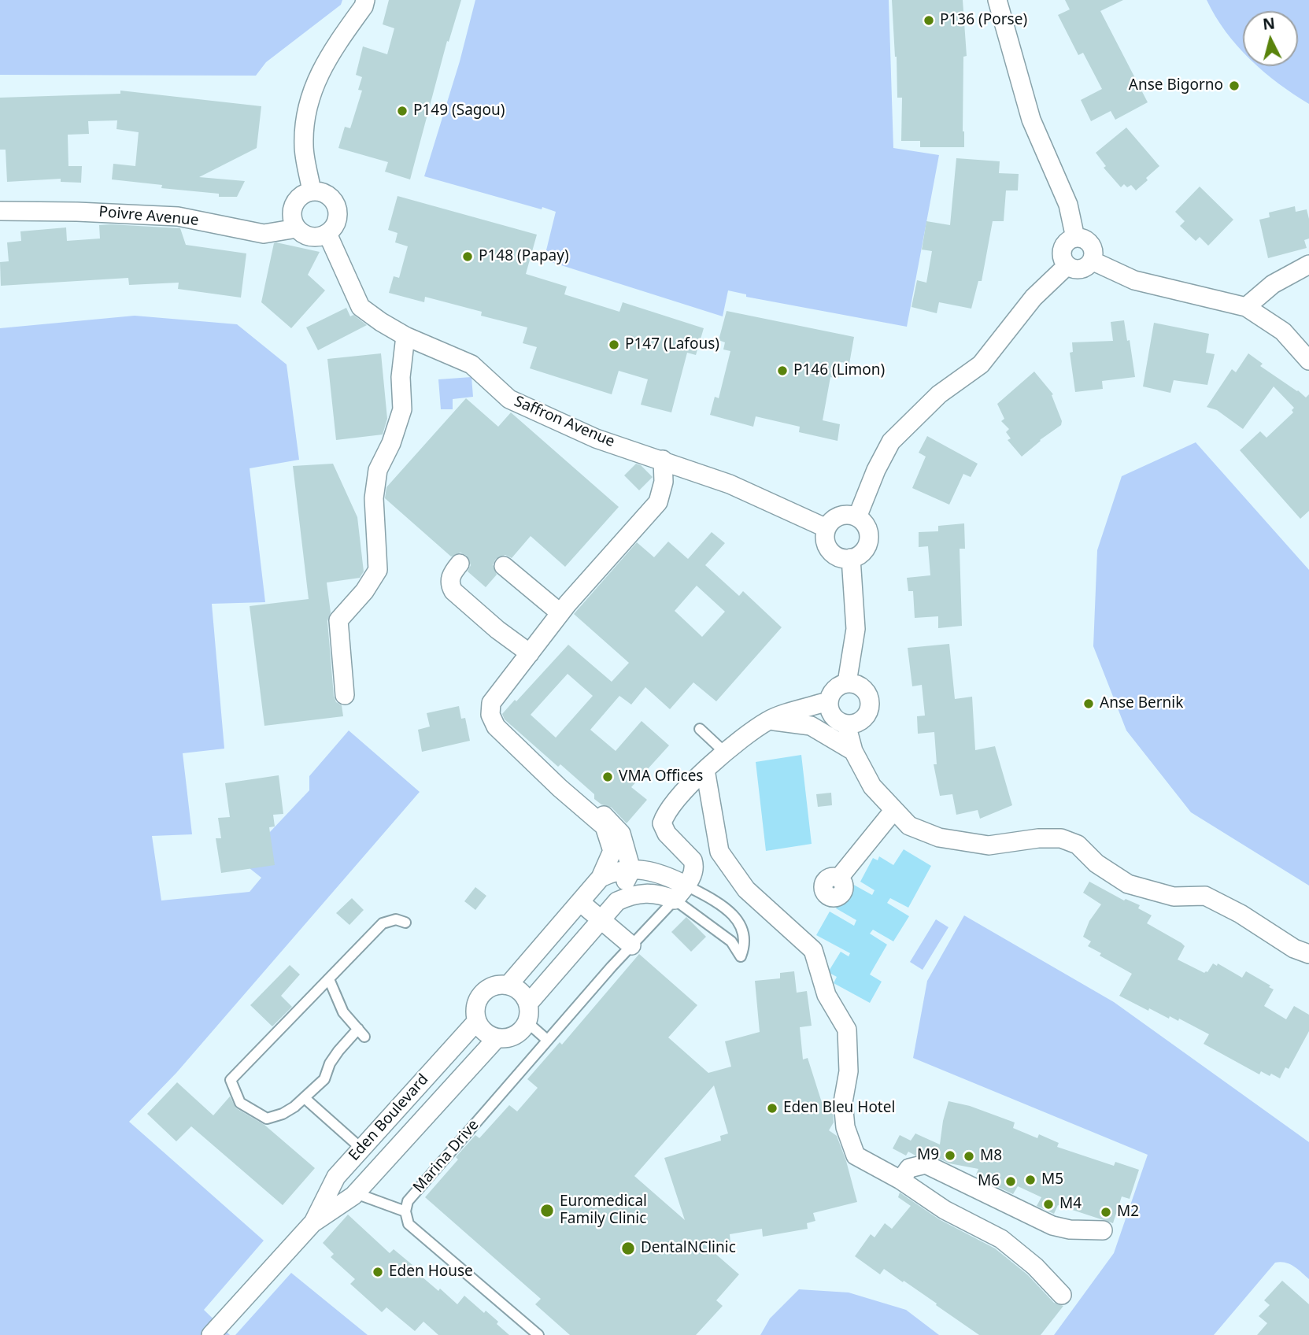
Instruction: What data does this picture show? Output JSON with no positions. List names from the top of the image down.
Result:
{
  "streets": {
    "street": ["Poivre Avenue", "Saffron Avenue", "Eden Boulevard"],
    "lane": ["Marina Drive"]
  },
  "crossings": [
    ["Poivre Avenue", "Saffron Avenue"]
  ],
  "places": [
    "P136 (Porse)",
    "Anse Bigorno",
    "P149 (Sagou)",
    "P148 (Papay)",
    "P147 (Lafous)",
    "P146 (Limon)",
    "Anse Bernik",
    "VMA Offices",
    "Eden Bleu Hotel",
    "M9",
    "M8",
    "M5",
    "M6",
    "M4",
    "Euromedical Family Clinic",
    "M2",
    "DentalNClinic",
    "Eden House"
  ],
  "north": "top"
}
